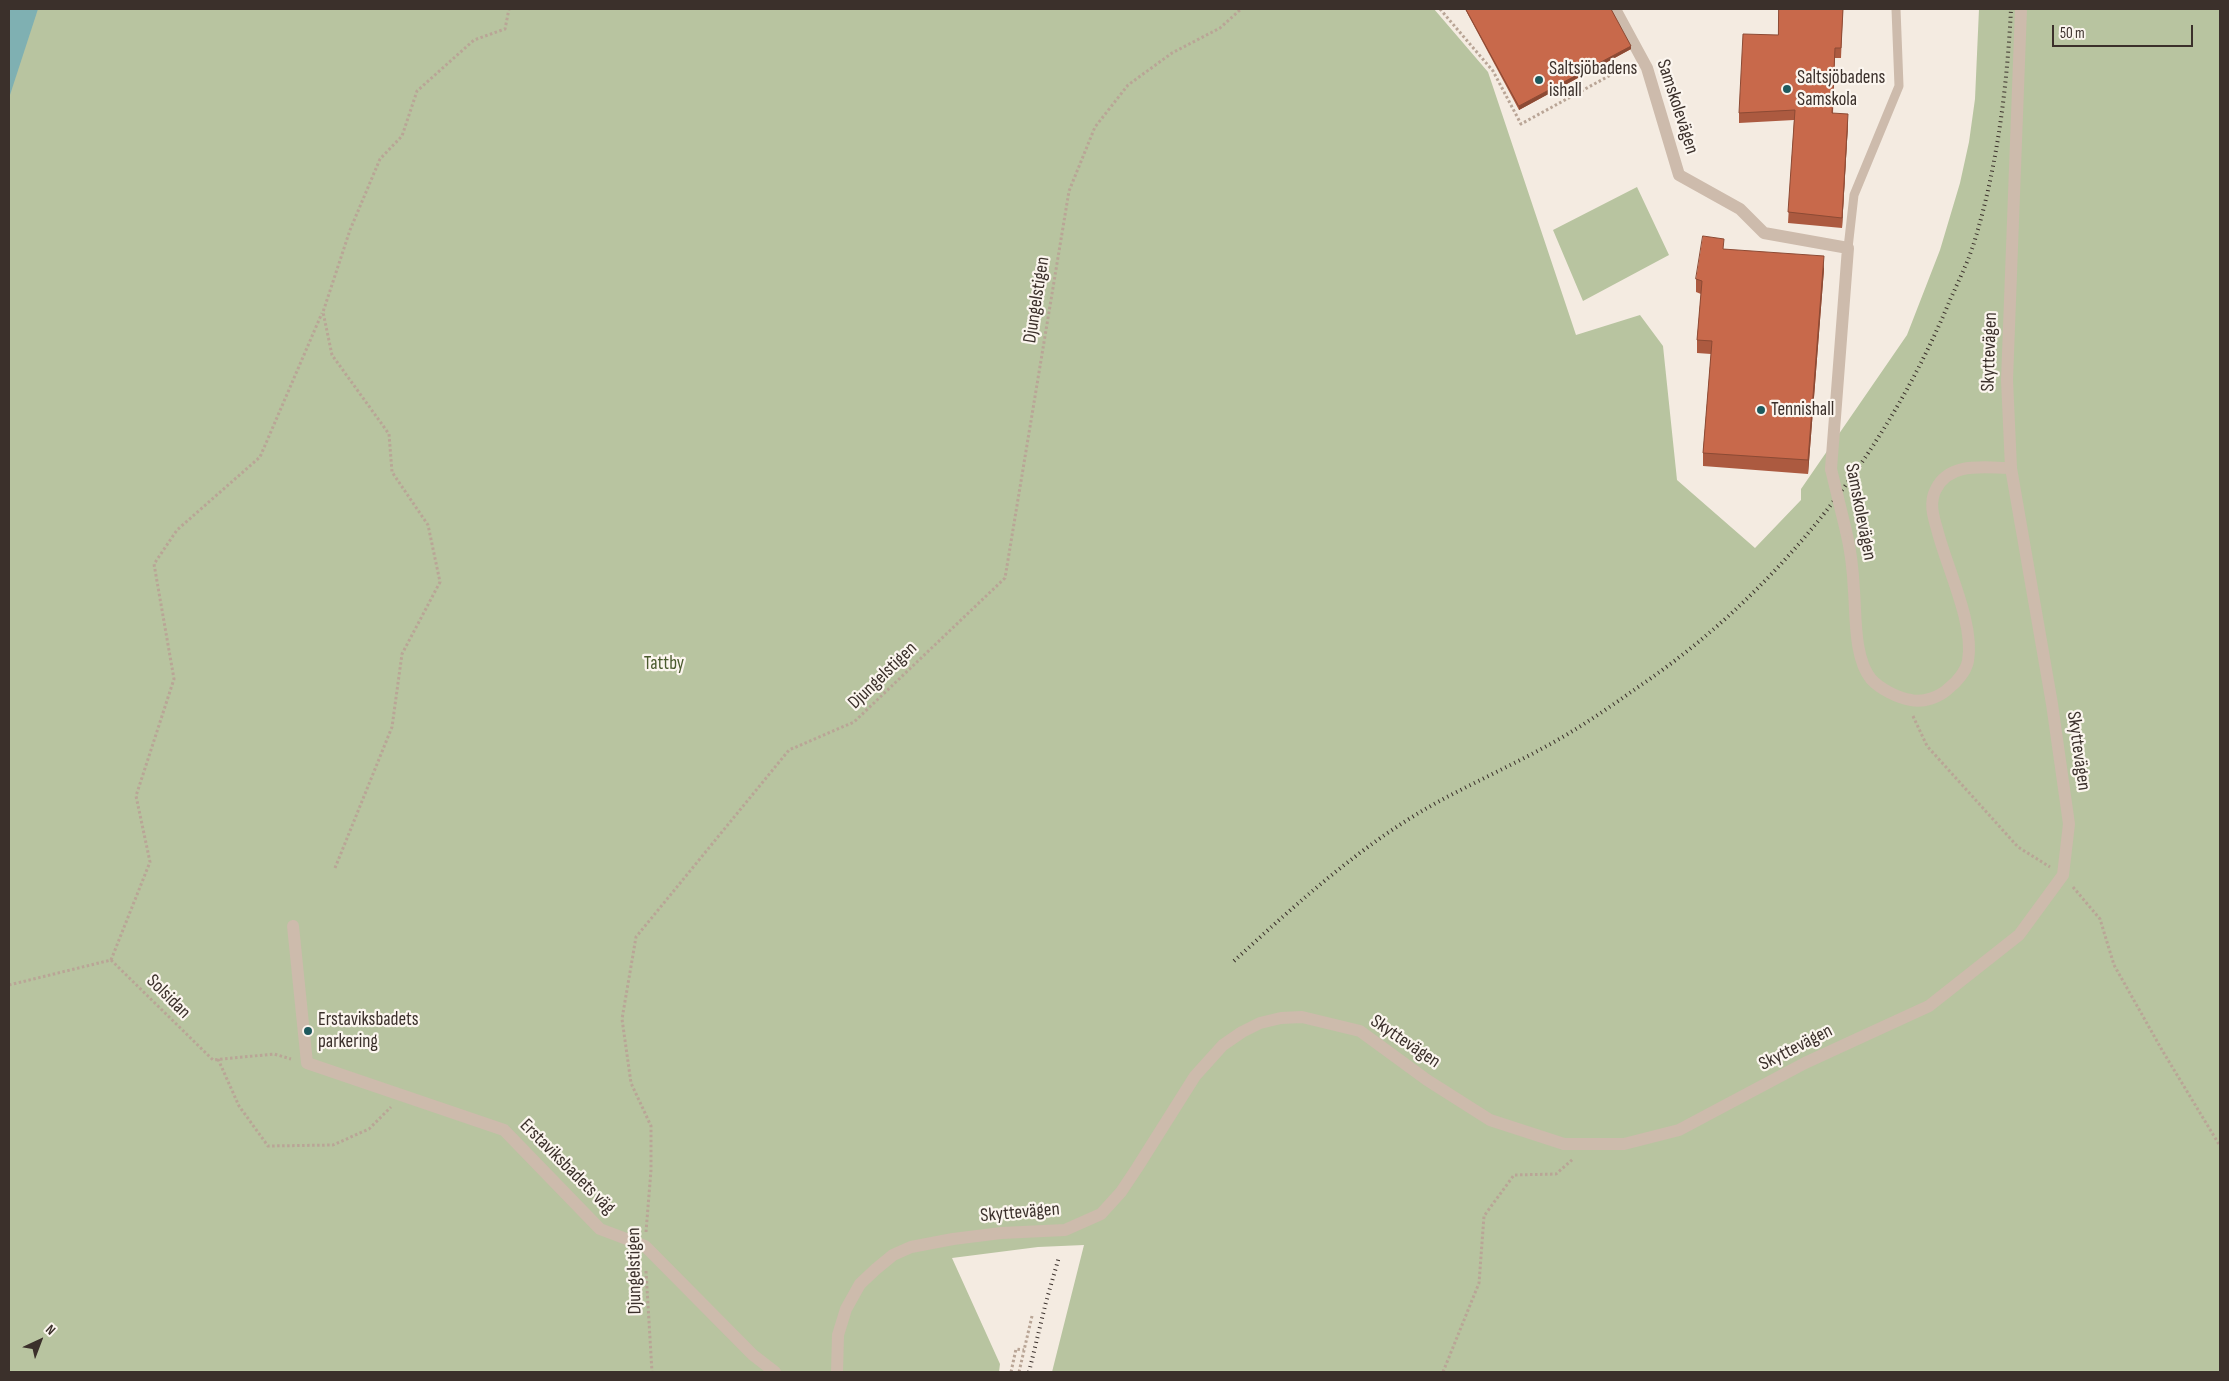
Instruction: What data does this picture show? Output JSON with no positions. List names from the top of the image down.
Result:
{
  "streets": {
    "street": ["Samskolevägen", "Skyttevägen", "Erstaviksbadets väg"],
    "path": ["Djungelstigen", "Solsidan"]
  },
  "crossings": [
    ["Samskolevägen", "Skyttevägen"],
    ["Djungelstigen", "Erstaviksbadets väg"]
  ],
  "parks": ["Tattby"],
  "places": [
    "Saltsjöbadens ishall",
    "Saltsjöbadens Samskola",
    "Tennishall",
    "Erstaviksbadets parkering"
  ],
  "scale_bar": "50 m",
  "north": "top right"
}
